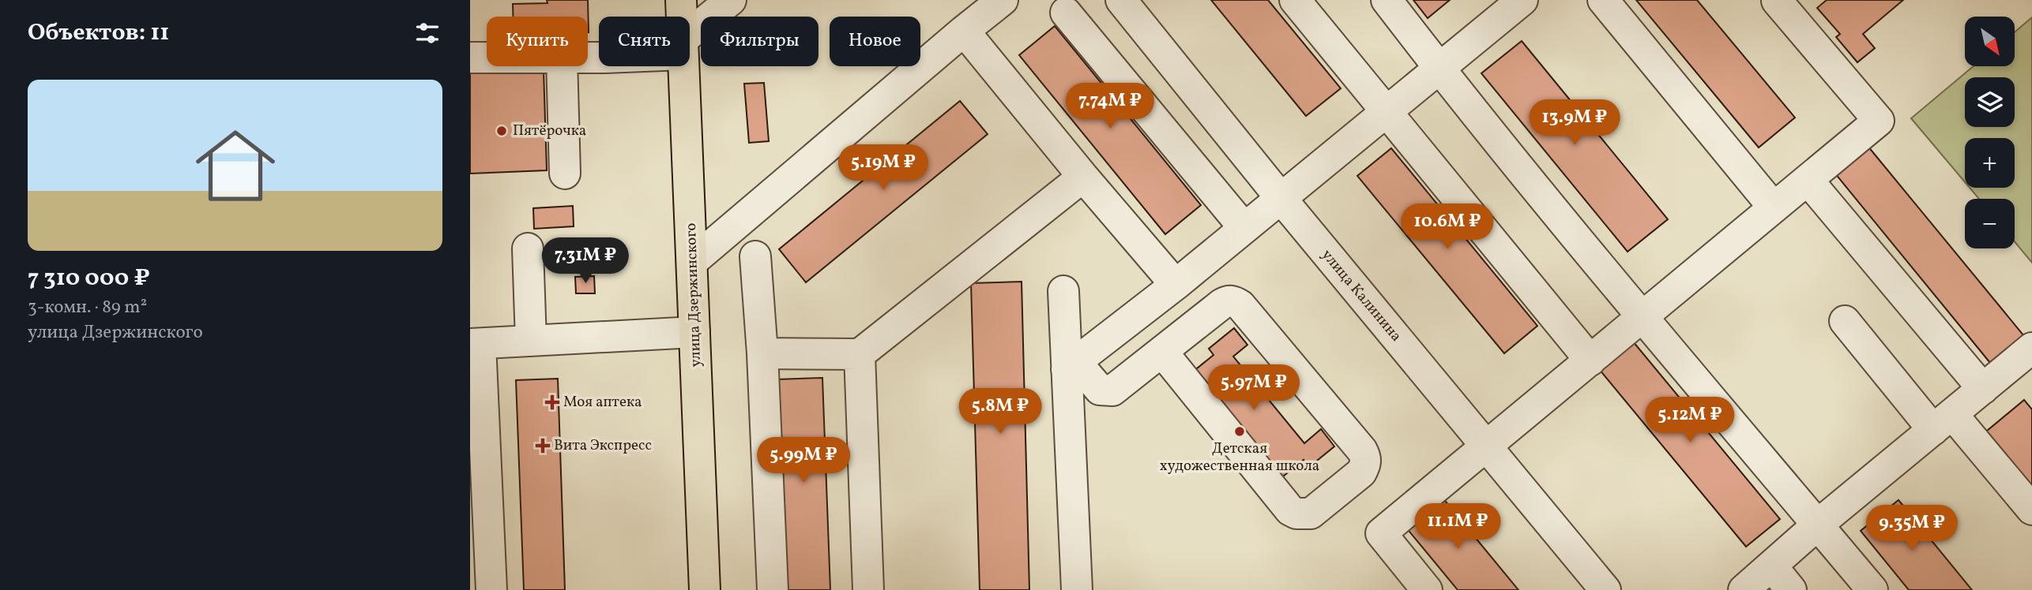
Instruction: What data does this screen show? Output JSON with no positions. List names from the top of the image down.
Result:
{
  "streets": {
    "main road": ["улица Дзержинского"],
    "street": ["улица Калинина"]
  },
  "places": {
    "other": ["Пятёрочка", "Детская художественная школа"],
    "health": ["Моя аптека", "Вита Экспресс"]
  },
  "north": "bottom right",
  "page": {
    "heading": "Объектов: 11",
    "map_buttons": ["+", "−"],
    "chip": [
      "Купить",
      "Снять",
      "Фильтры",
      "Новое"
    ],
    "list": [
      {
        "name": "7 310 000 ₽",
        "note": "3-комн. · 89 m² · улица Дзержинского"
      }
    ],
    "price": [
      "7.74M ₽",
      "13.9M ₽",
      "5.19M ₽",
      "10.6M ₽",
      "7.31M ₽",
      "5.97M ₽",
      "5.8M ₽",
      "5.12M ₽",
      "5.99M ₽",
      "11.1M ₽",
      "9.35M ₽"
    ]
  }
}
